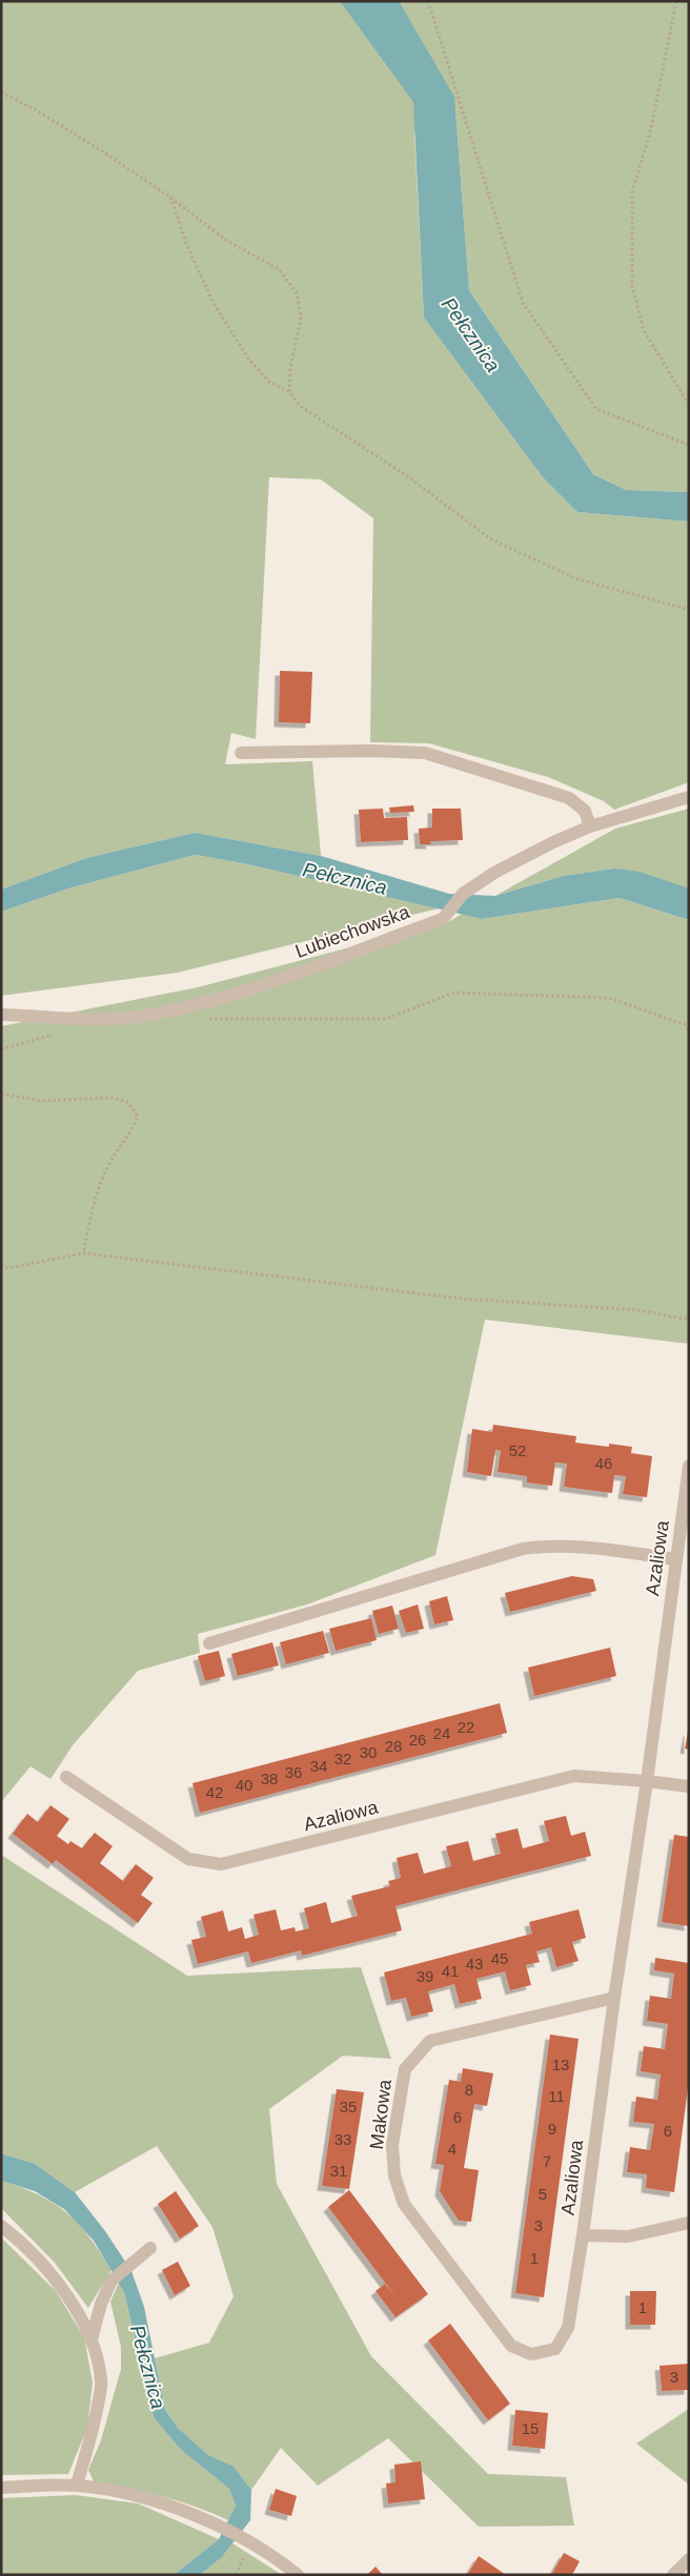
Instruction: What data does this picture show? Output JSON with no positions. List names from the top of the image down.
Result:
{
  "streets": {
    "street": ["Lubiechowska", "Azaliowa", "Makowa"]
  },
  "crossings": [
    ["Azaliowa", "Makowa"]
  ],
  "water": ["Pełcznica"],
  "house_numbers": [
    "52",
    "46",
    "22",
    "24",
    "26",
    "28",
    "30",
    "32",
    "34",
    "36",
    "38",
    "40",
    "42",
    "45",
    "43",
    "41",
    "39",
    "13",
    "8",
    "11",
    "35",
    "6",
    "9",
    "6",
    "33",
    "4",
    "7",
    "31",
    "5",
    "3",
    "1",
    "1",
    "3",
    "15"
  ]
}
